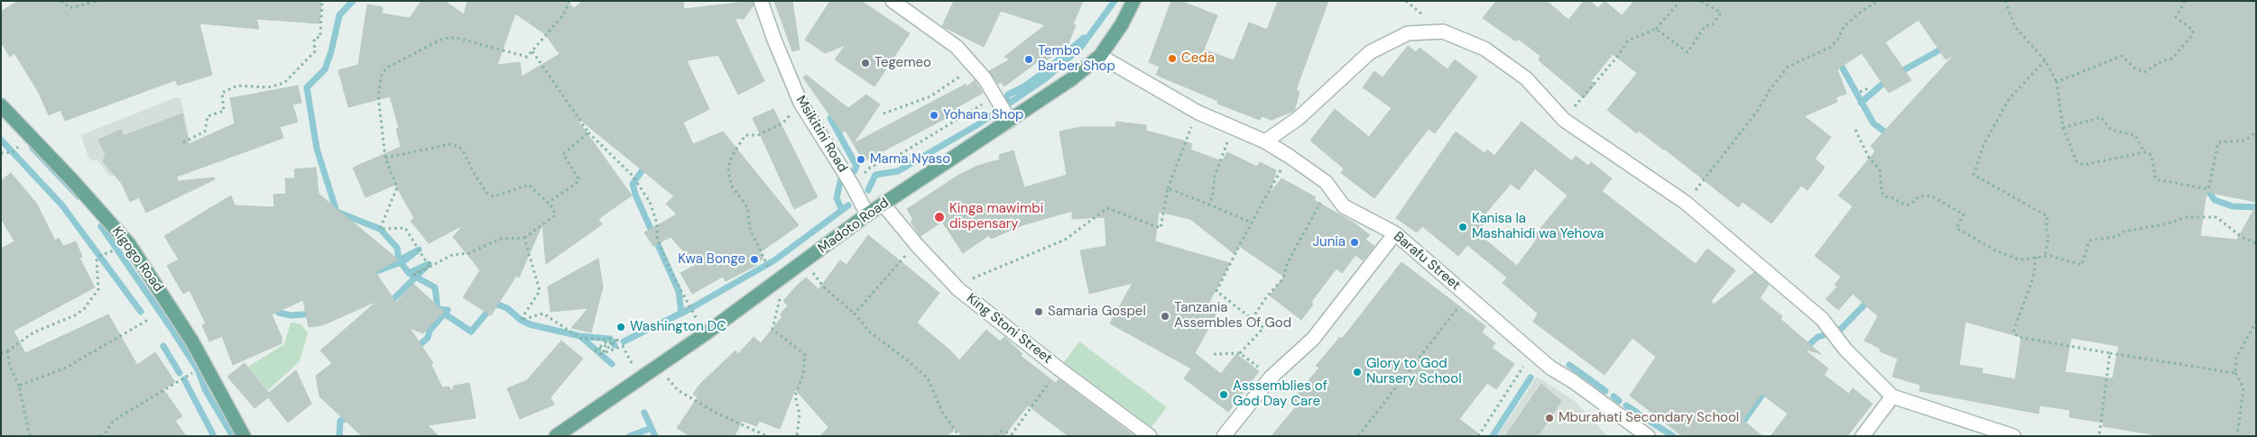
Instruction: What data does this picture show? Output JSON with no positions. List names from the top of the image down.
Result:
{
  "streets": {
    "main road": ["Madoto Road", "Kigogo Road"],
    "street": ["Msikitini Road", "Barafu Street", "King Stoni Street"]
  },
  "crossings": [
    ["Msikitini Road", "Madoto Road"],
    ["Madoto Road", "Barafu Street"],
    ["Madoto Road", "King Stoni Street"]
  ],
  "places": [
    "Ceda",
    "Tembo Barber Shop",
    "Tegemeo",
    "Yohana Shop",
    "Mama Nyaso",
    "Kinga mawimbi dispensary",
    "Kanisa la Mashahidi wa Yehova",
    "Junia",
    "Kwa Bonge",
    "Samaria Gospel",
    "Tanzania Assembles Of God",
    "Washington DC",
    "Glory to God Nursery School",
    "Asssemblies of God Day Care",
    "Mburahati Secondary School"
  ]
}
